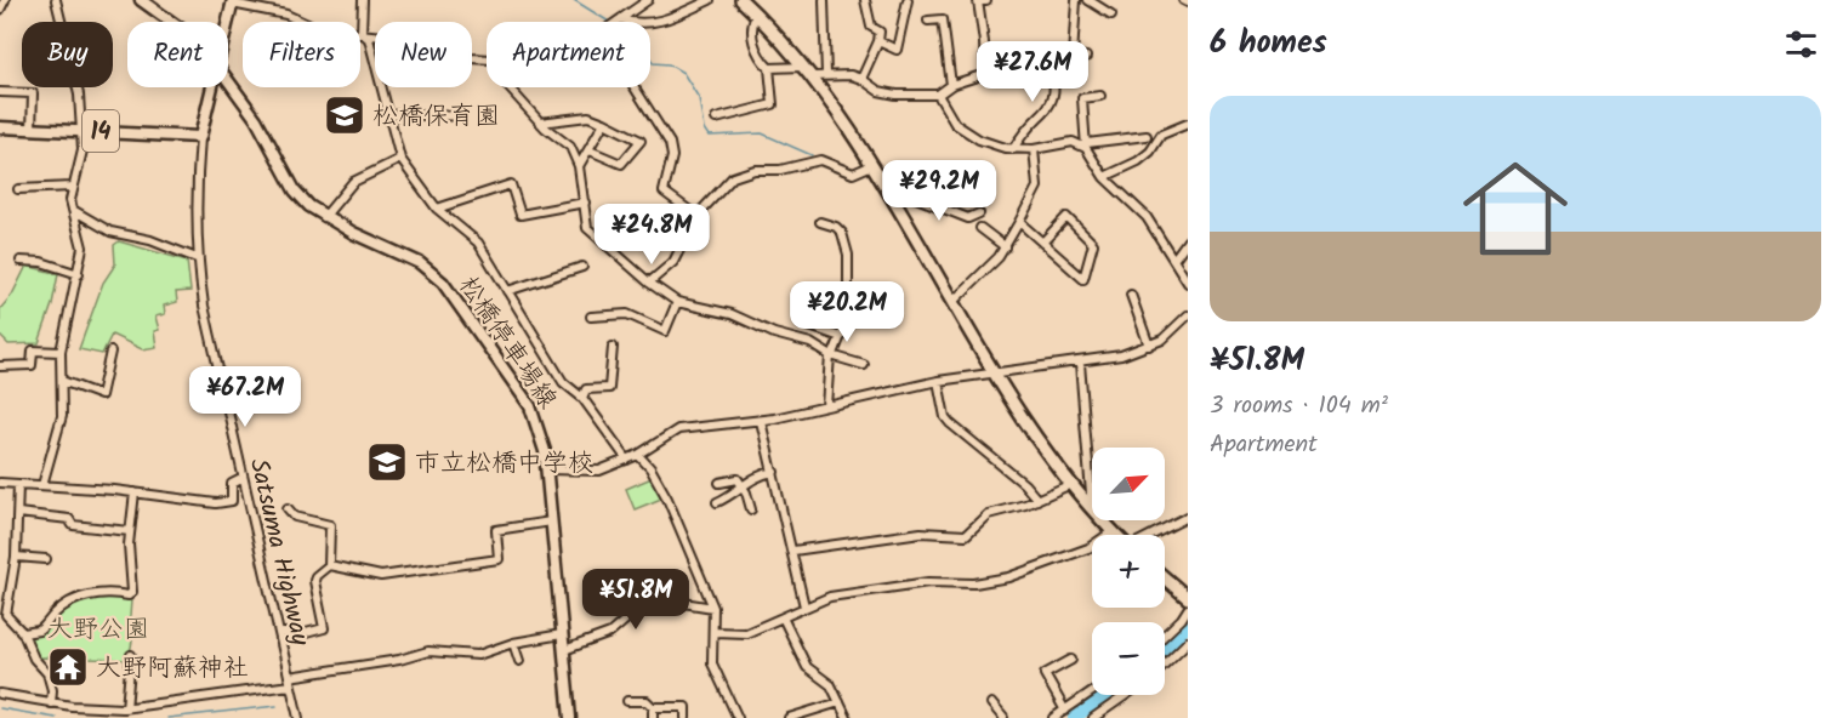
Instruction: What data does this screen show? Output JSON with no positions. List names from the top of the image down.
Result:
{
  "streets": {
    "main road": ["14", "松橋停車場線"],
    "street": ["Satsuma Highway"]
  },
  "crossings": [
    ["14", "Satsuma Highway"]
  ],
  "parks": ["大野公園"],
  "places": {
    "school or university": ["松橋保育園", "市立松橋中学校"],
    "temple": ["大野阿蘇神社"]
  },
  "north": "top right",
  "page": {
    "heading": "6 homes",
    "chip": [
      "Buy",
      "Rent",
      "Filters",
      "New",
      "Apartment"
    ],
    "price": [
      "¥27.6M",
      "¥29.2M",
      "¥24.8M",
      "¥20.2M",
      "¥67.2M",
      "¥51.8M"
    ],
    "list": [
      {
        "name": "¥51.8M",
        "note": "3 rooms · 104 m² · Apartment"
      }
    ],
    "map_buttons": ["+", "−"]
  }
}
